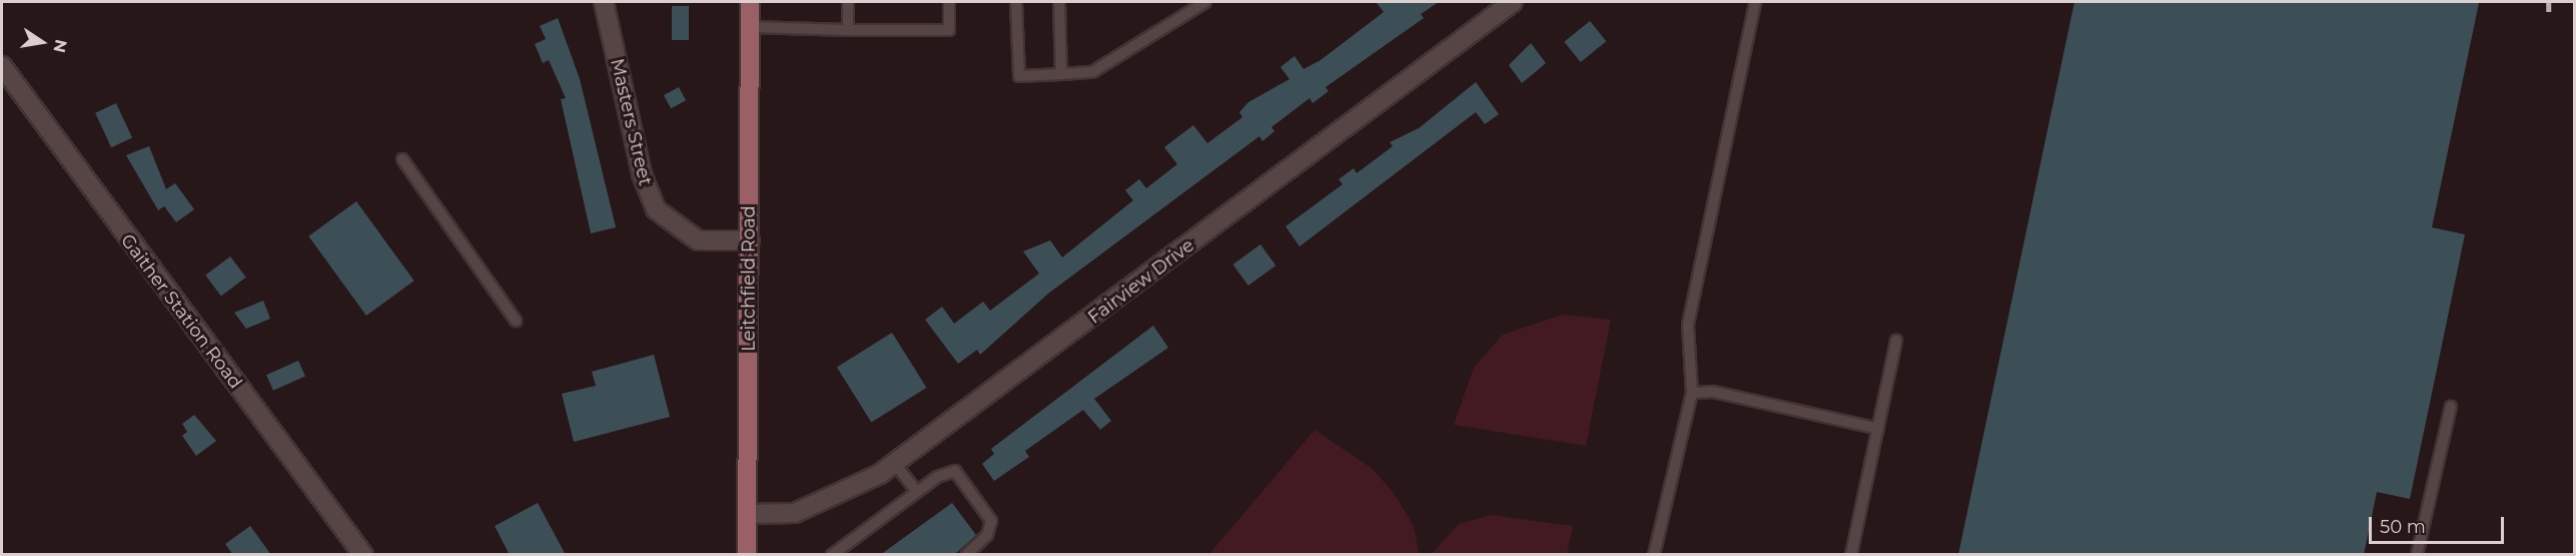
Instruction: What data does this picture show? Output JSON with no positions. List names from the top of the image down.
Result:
{
  "streets": {
    "main road": ["Leitchfield Road"],
    "street": ["Masters Street", "Fairview Drive", "Gaither Station Road"]
  },
  "crossings": [
    ["Masters Street", "Leitchfield Road"],
    ["Leitchfield Road", "Fairview Drive"]
  ],
  "scale_bar": "50 m",
  "north": "right"
}
